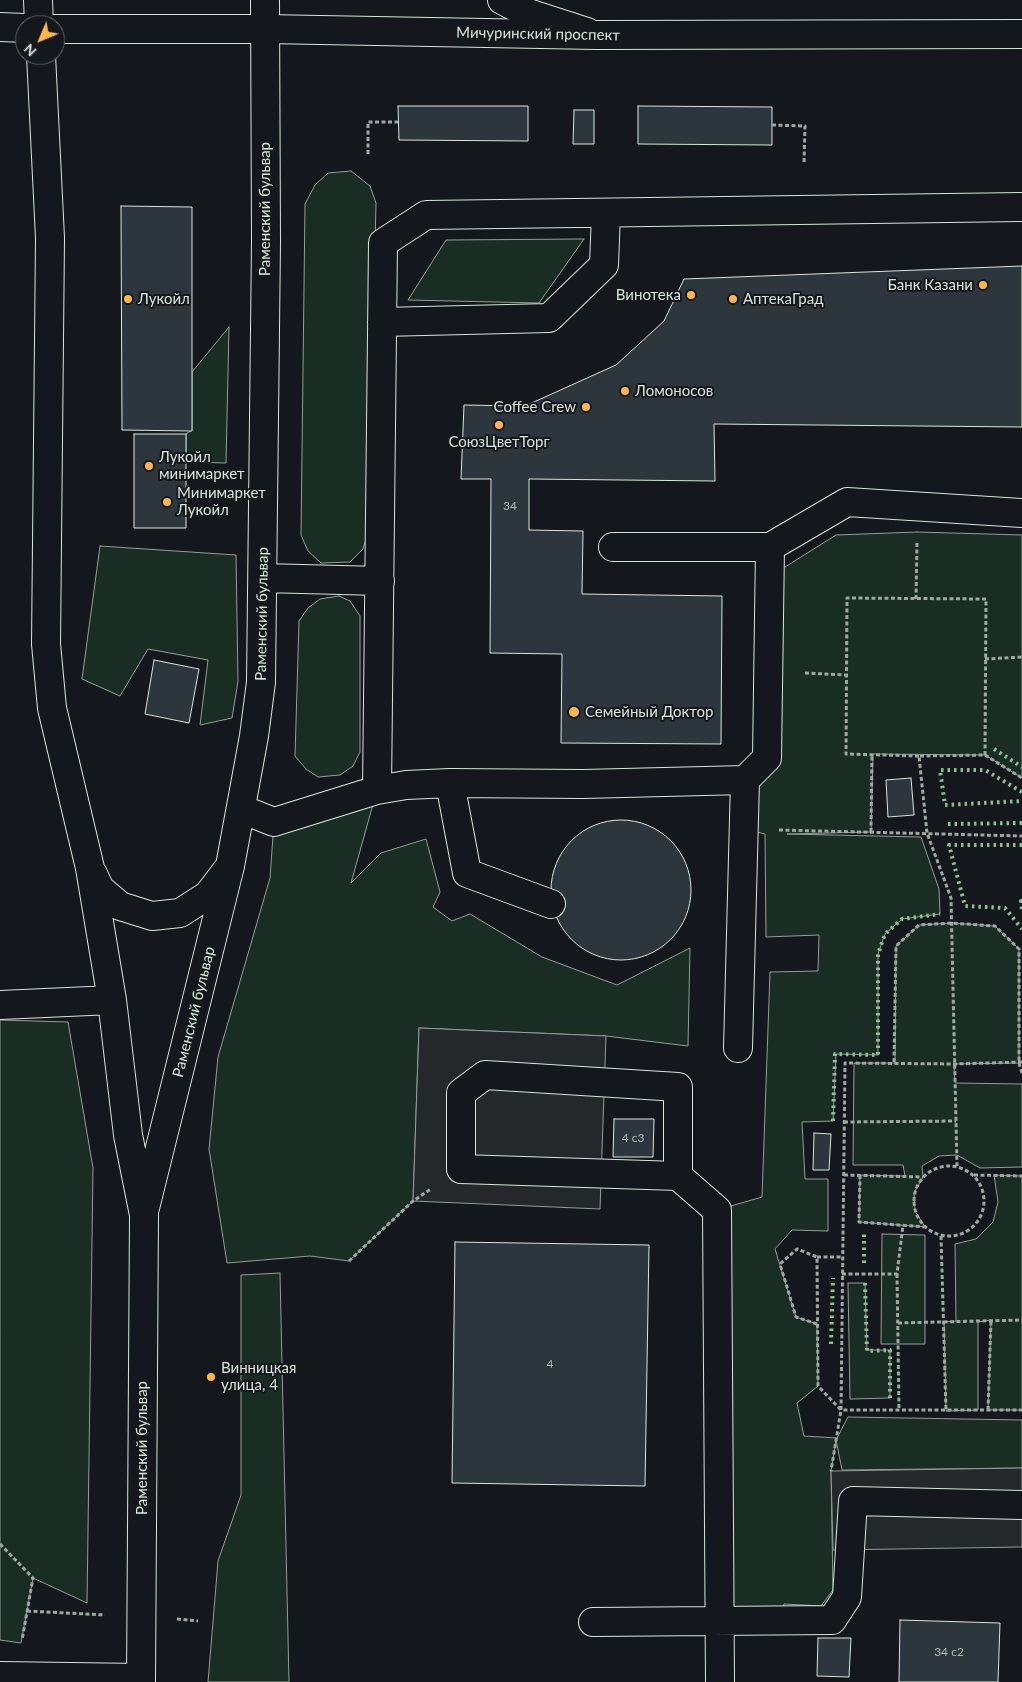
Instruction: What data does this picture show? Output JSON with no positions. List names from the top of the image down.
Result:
{
  "streets": {
    "street": ["Мичуринский проспект", "Раменский бульвар"]
  },
  "crossings": [
    ["Мичуринский проспект", "Раменский бульвар"]
  ],
  "places": [
    "Банк Казани",
    "Винотека",
    "Лукойл",
    "АптекаГрад",
    "Ломоносов",
    "Coffee Crew",
    "СоюзЦветТорг",
    "Лукойл минимаркет",
    "Минимаркет Лукойл",
    "Семейный Доктор",
    "Винницкая улица, 4"
  ],
  "house_numbers": [
    "34",
    "4 с3",
    "4",
    "34 с2"
  ],
  "north": "bottom left"
}
